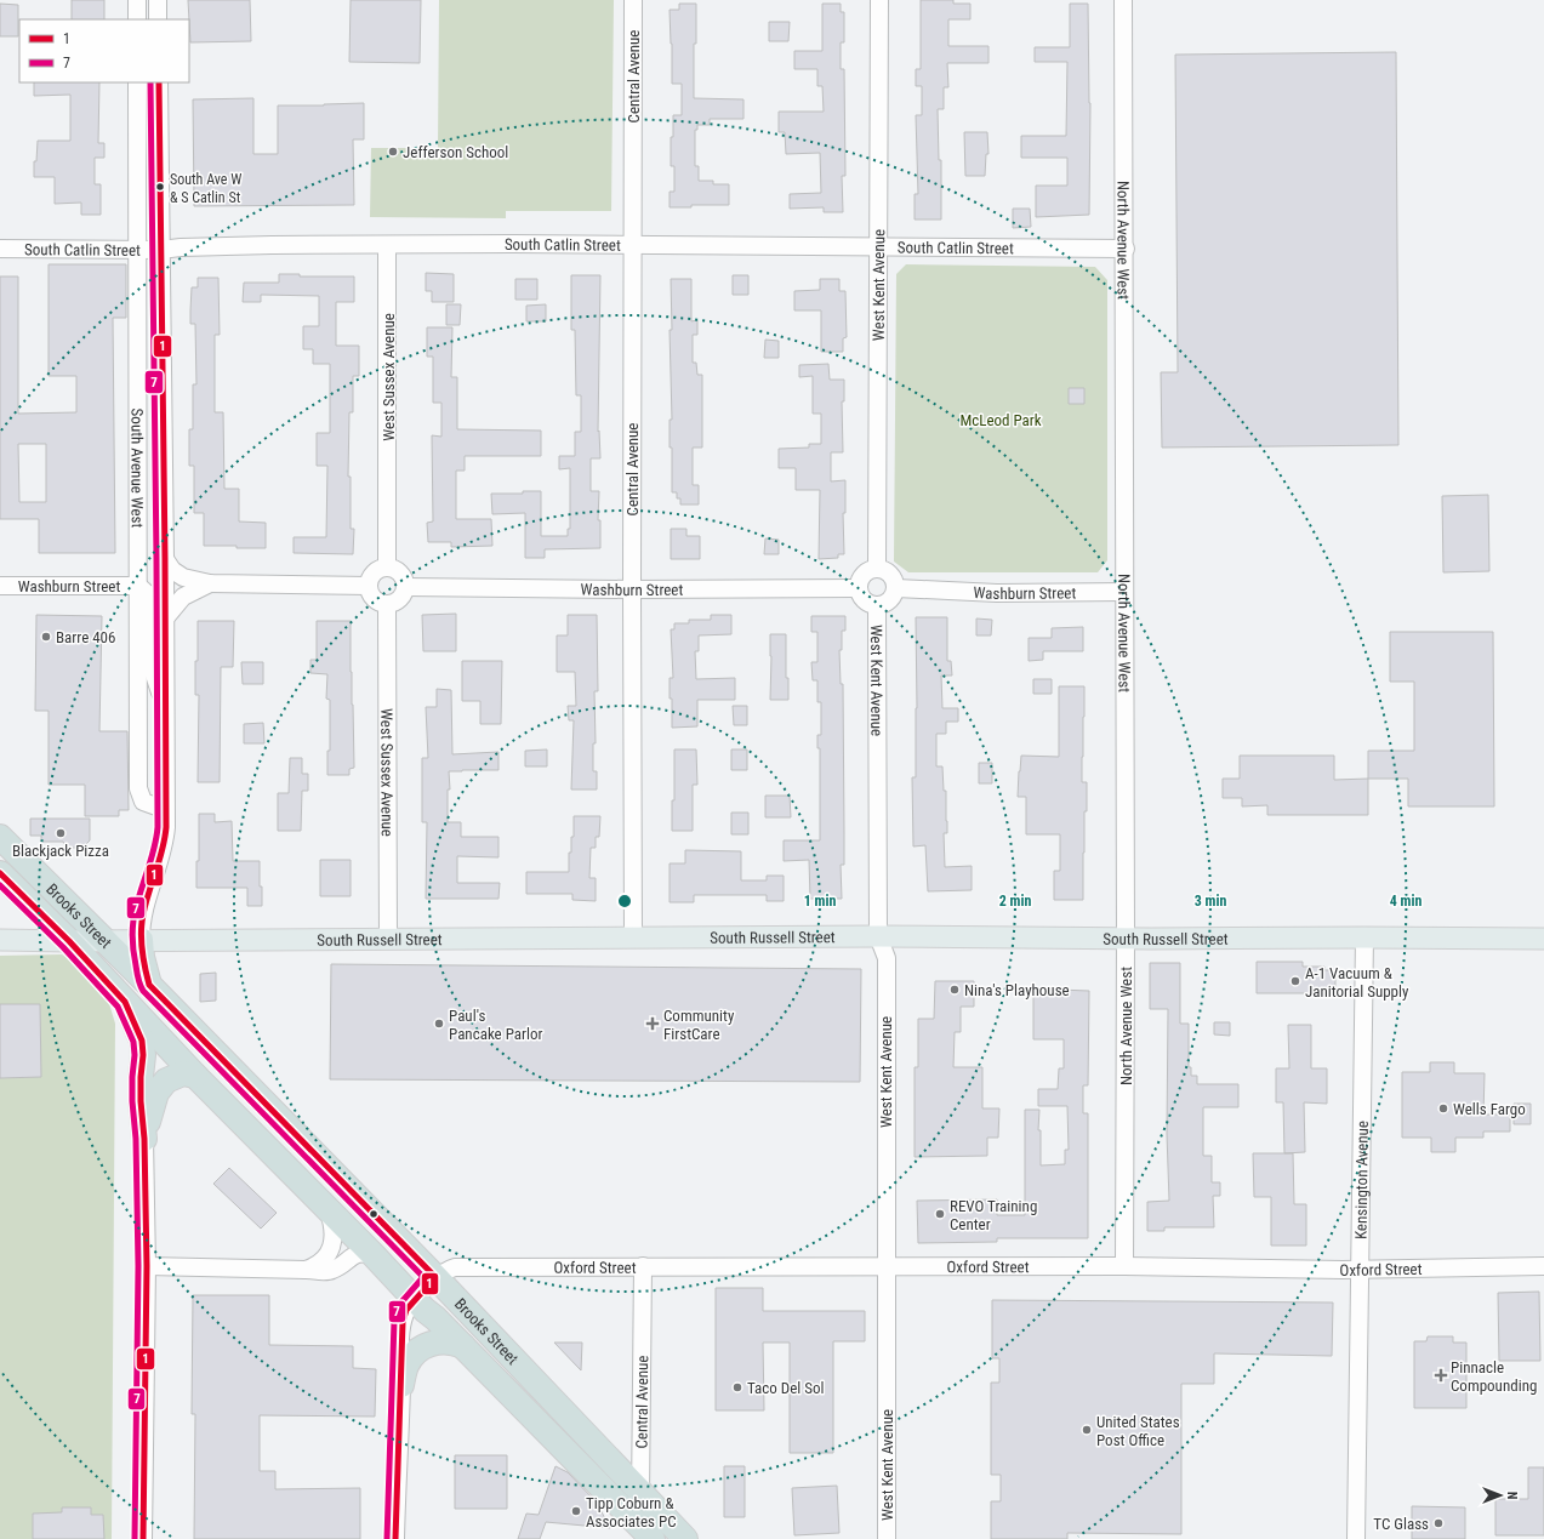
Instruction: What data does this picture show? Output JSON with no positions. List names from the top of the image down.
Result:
{
  "streets": {
    "highway": ["Brooks Street"],
    "main road": ["South Russell Street"],
    "street": [
      "Central Avenue",
      "North Avenue West",
      "South Catlin Street",
      "West Kent Avenue",
      "West Sussex Avenue",
      "South Avenue West",
      "Washburn Street",
      "Kensington Avenue",
      "Oxford Street"
    ]
  },
  "crossings": [
    ["Central Avenue", "South Catlin Street"],
    ["Central Avenue", "Washburn Street"],
    ["Central Avenue", "Brooks Street"],
    ["Central Avenue", "South Russell Street"],
    ["Central Avenue", "Oxford Street"],
    ["North Avenue West", "South Catlin Street"],
    ["North Avenue West", "Washburn Street"],
    ["North Avenue West", "South Russell Street"],
    ["North Avenue West", "Oxford Street"],
    ["South Catlin Street", "West Kent Avenue"],
    ["South Catlin Street", "West Sussex Avenue"],
    ["South Catlin Street", "South Avenue West"],
    ["West Kent Avenue", "Washburn Street"],
    ["West Kent Avenue", "South Russell Street"],
    ["West Kent Avenue", "Oxford Street"],
    ["West Sussex Avenue", "Washburn Street"],
    ["West Sussex Avenue", "South Russell Street"],
    ["South Avenue West", "Washburn Street"],
    ["South Avenue West", "South Russell Street"],
    ["Brooks Street", "South Russell Street"],
    ["Brooks Street", "Oxford Street"],
    ["South Russell Street", "Kensington Avenue"],
    ["Kensington Avenue", "Oxford Street"]
  ],
  "parks": ["McLeod Park"],
  "places": {
    "other": [
      "Jefferson School",
      "South Ave W & S Catlin St",
      "Barre 406",
      "Blackjack Pizza",
      "A-1 Vacuum & Janitorial Supply",
      "Nina's Playhouse",
      "Paul's Pancake Parlor",
      "Wells Fargo",
      "REVO Training Center",
      "Taco Del Sol",
      "United States Post Office",
      "Tipp Coburn & Associates PC",
      "TC Glass"
    ],
    "health": ["Community FirstCare", "Pinnacle Compounding"]
  },
  "lines": ["transit line 1", "transit line 7"],
  "legend": ["1", "7"],
  "north": "right",
  "rings": [
    "1 min",
    "2 min",
    "3 min",
    "4 min"
  ]
}
